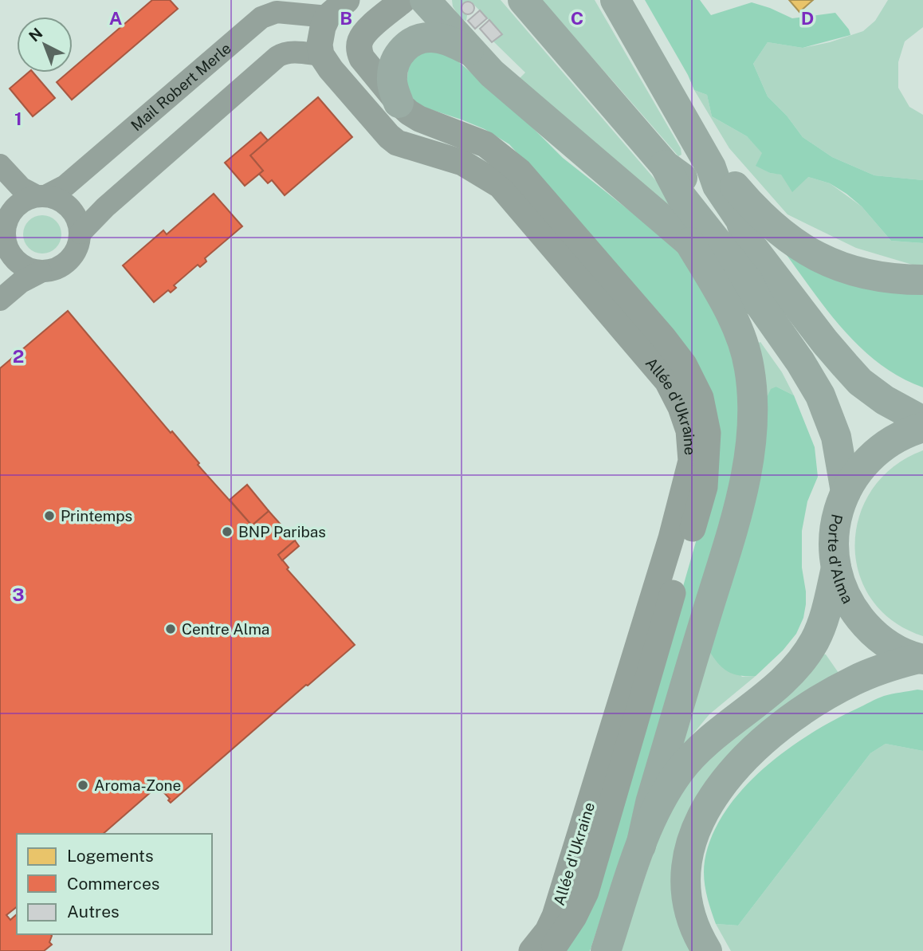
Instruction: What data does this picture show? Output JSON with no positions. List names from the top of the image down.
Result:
{
  "streets": {
    "highway": ["Porte d'Alma"],
    "street": ["Mail Robert Merle", "Allée d'Ukraine"]
  },
  "places": [
    "Printemps",
    "BNP Paribas",
    "Centre Alma",
    "Aroma-Zone"
  ],
  "legend": ["Logements", "Commerces", "Autres"],
  "north": "top left",
  "grid": {
    "columns": [
      "A",
      "B",
      "C",
      "D"
    ],
    "rows": ["1", "2", "3"]
  }
}
